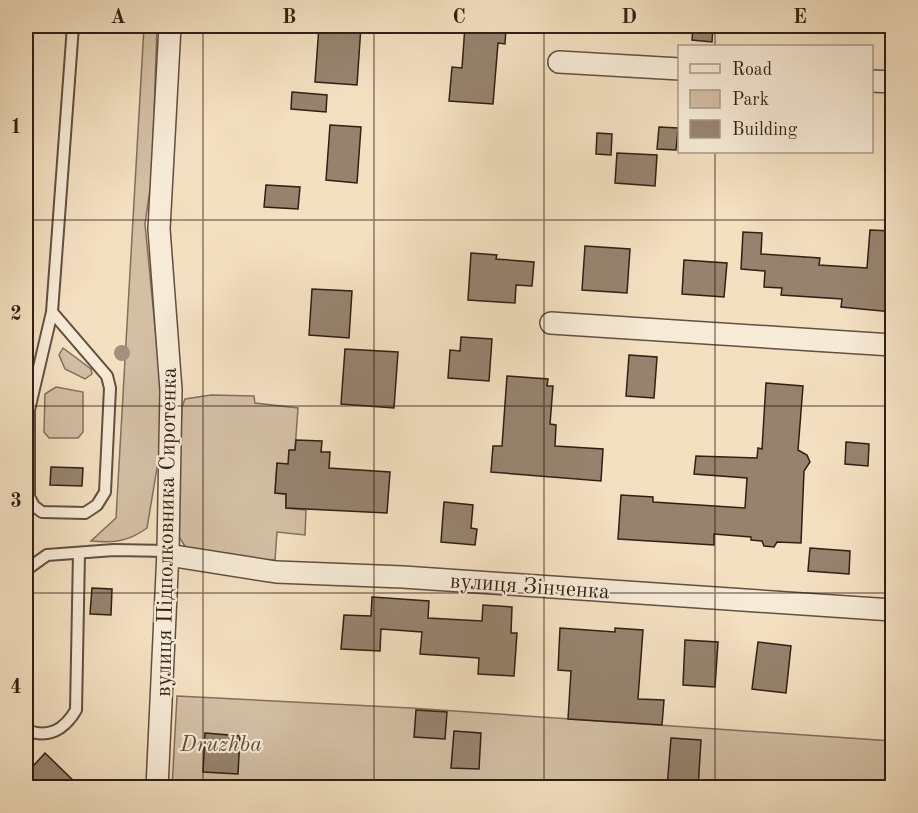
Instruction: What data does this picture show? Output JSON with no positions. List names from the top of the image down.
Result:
{
  "streets": {
    "street": ["вулиця Підполковника Сиротенка", "вулиця Зінченка"]
  },
  "crossings": [
    ["вулиця Підполковника Сиротенка", "вулиця Зінченка"]
  ],
  "parks": ["Druzhba"],
  "legend": ["Road", "Park", "Building"],
  "grid": {
    "columns": [
      "A",
      "B",
      "C",
      "D",
      "E"
    ],
    "rows": [
      "1",
      "2",
      "3",
      "4"
    ]
  }
}
